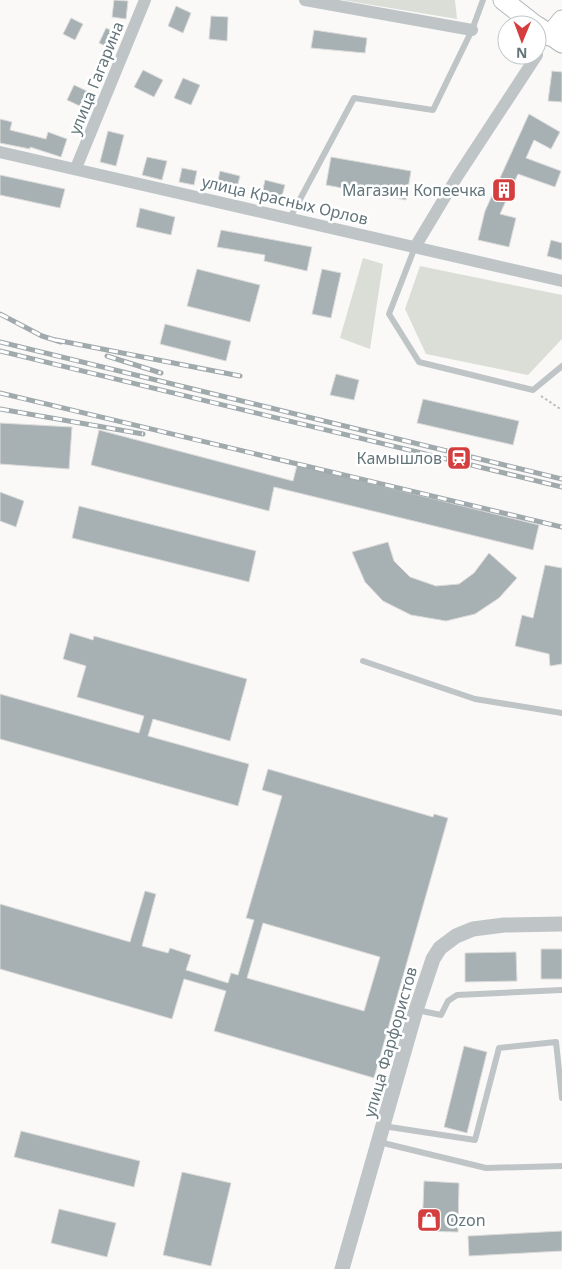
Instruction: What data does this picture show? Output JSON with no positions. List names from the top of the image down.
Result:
{
  "streets": {
    "street": ["улица Гагарина", "улица Красных Орлов", "улица Фарфористов"]
  },
  "crossings": [
    ["улица Гагарина", "улица Красных Орлов"]
  ],
  "places": {
    "building": ["Магазин Копеечка"],
    "station": ["Камышлов"],
    "shop": ["Ozon"]
  },
  "north": "bottom"
}
